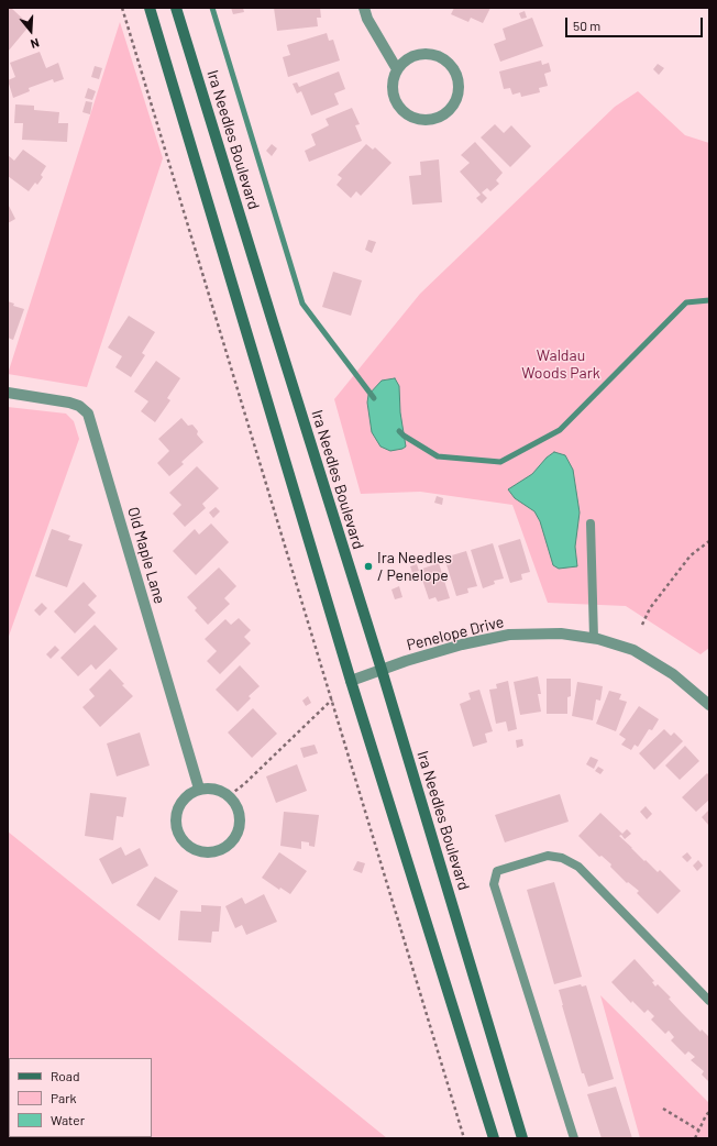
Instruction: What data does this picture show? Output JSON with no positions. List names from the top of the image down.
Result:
{
  "streets": {
    "main road": ["Ira Needles Boulevard"],
    "street": ["Old Maple Lane", "Penelope Drive"]
  },
  "crossings": [
    ["Ira Needles Boulevard", "Penelope Drive"]
  ],
  "parks": ["Waldau Woods Park"],
  "places": ["Ira Needles / Penelope"],
  "legend": ["Road", "Park", "Water"],
  "scale_bar": "50 m",
  "north": "bottom"
}
